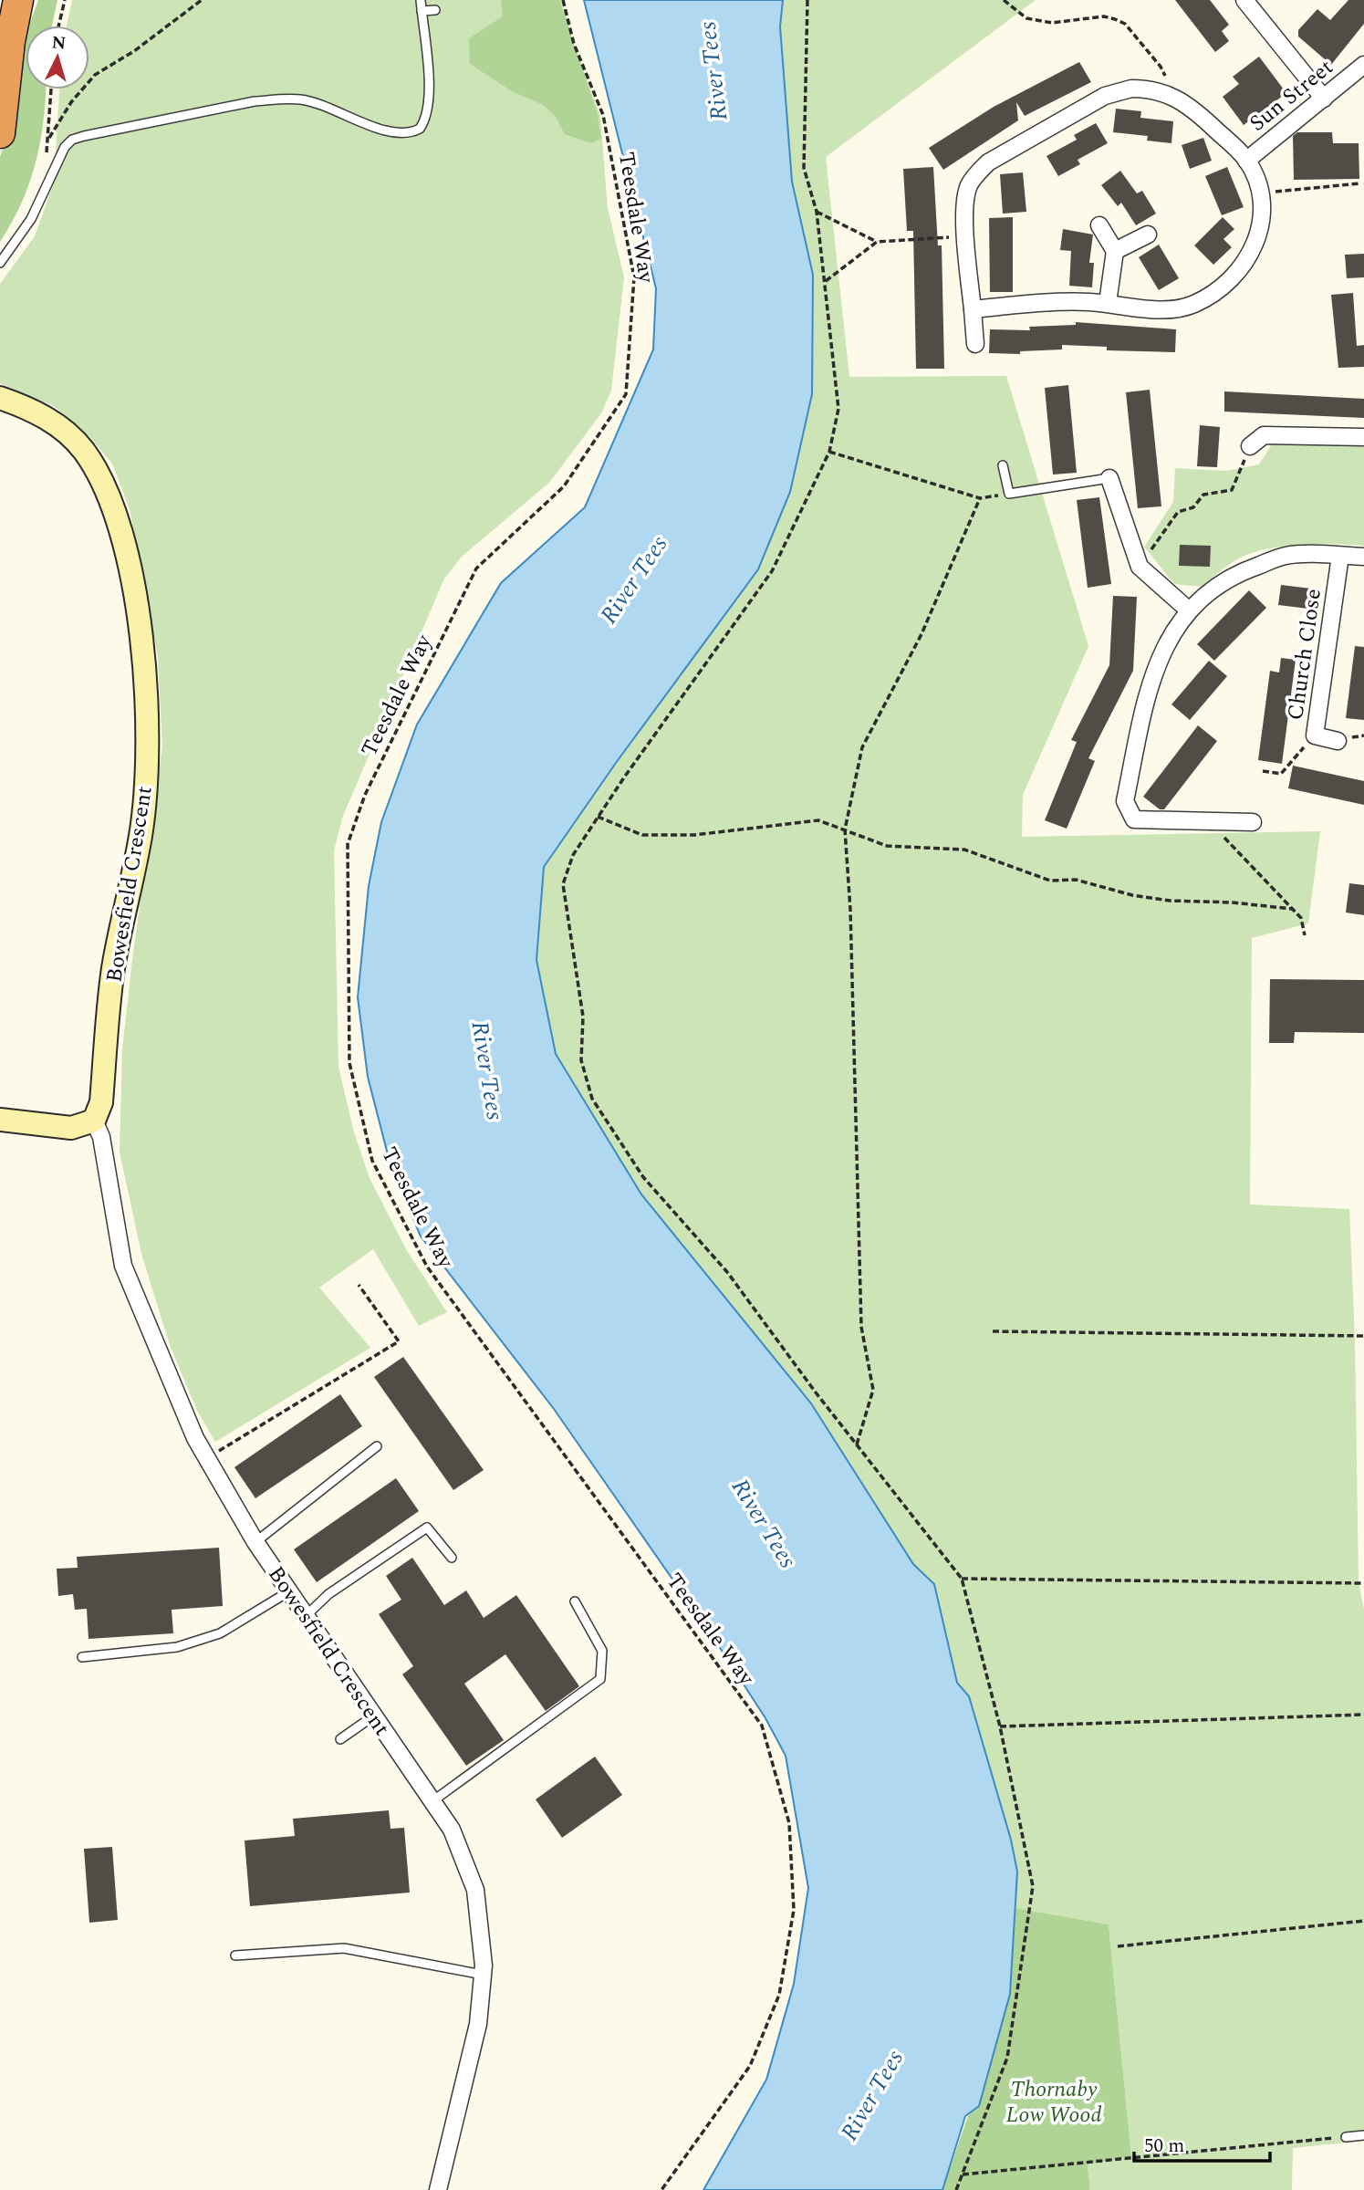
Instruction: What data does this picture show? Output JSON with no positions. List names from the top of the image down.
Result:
{
  "streets": {
    "street": ["Sun Street", "Church Close", "Bowesfield Crescent"],
    "path": ["Teesdale Way"]
  },
  "water": ["River Tees"],
  "parks": ["Thornaby Low Wood"],
  "scale_bar": "50 m",
  "north": "top"
}
